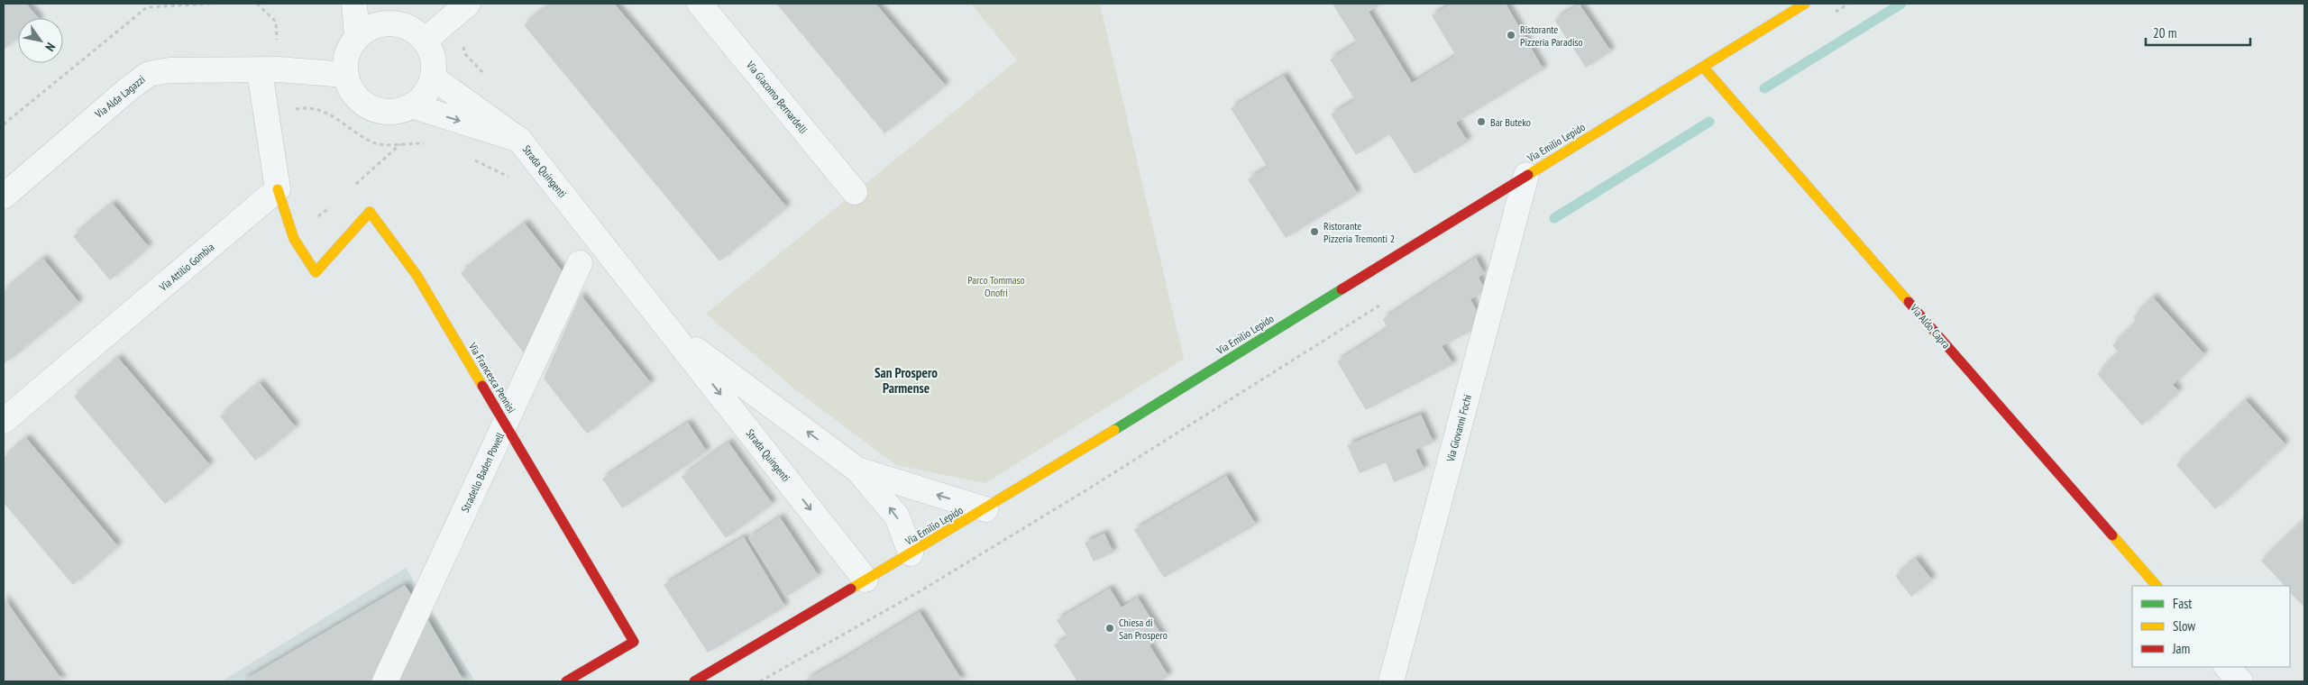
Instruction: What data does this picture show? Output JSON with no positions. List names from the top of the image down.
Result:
{
  "streets": {
    "street": [
      "Via Alda Lagazzi",
      "Via Giacomo Bernardelli",
      "Via Emilio Lepido",
      "Strada Quingenti",
      "Via Attilio Gombia",
      "Via Aldo Capra",
      "Via Francesca Pennisi",
      "Via Giovanni Fochi",
      "Stradello Baden Powell"
    ]
  },
  "crossings": [
    ["Via Alda Lagazzi", "Strada Quingenti"],
    ["Via Emilio Lepido", "Strada Quingenti"],
    ["Via Emilio Lepido", "Via Aldo Capra"],
    ["Via Emilio Lepido", "Via Giovanni Fochi"],
    ["Via Attilio Gombia", "Via Francesca Pennisi"],
    ["Via Francesca Pennisi", "Stradello Baden Powell"]
  ],
  "districts": ["San Prospero Parmense"],
  "parks": ["Parco Tommaso Onofri"],
  "places": [
    "Ristorante Pizzeria Paradiso",
    "Bar Buteko",
    "Ristorante Pizzeria Tremonti 2",
    "Chiesa di San Prospero"
  ],
  "legend": ["Fast", "Slow", "Jam"],
  "scale_bar": "20 m",
  "north": "bottom right"
}
